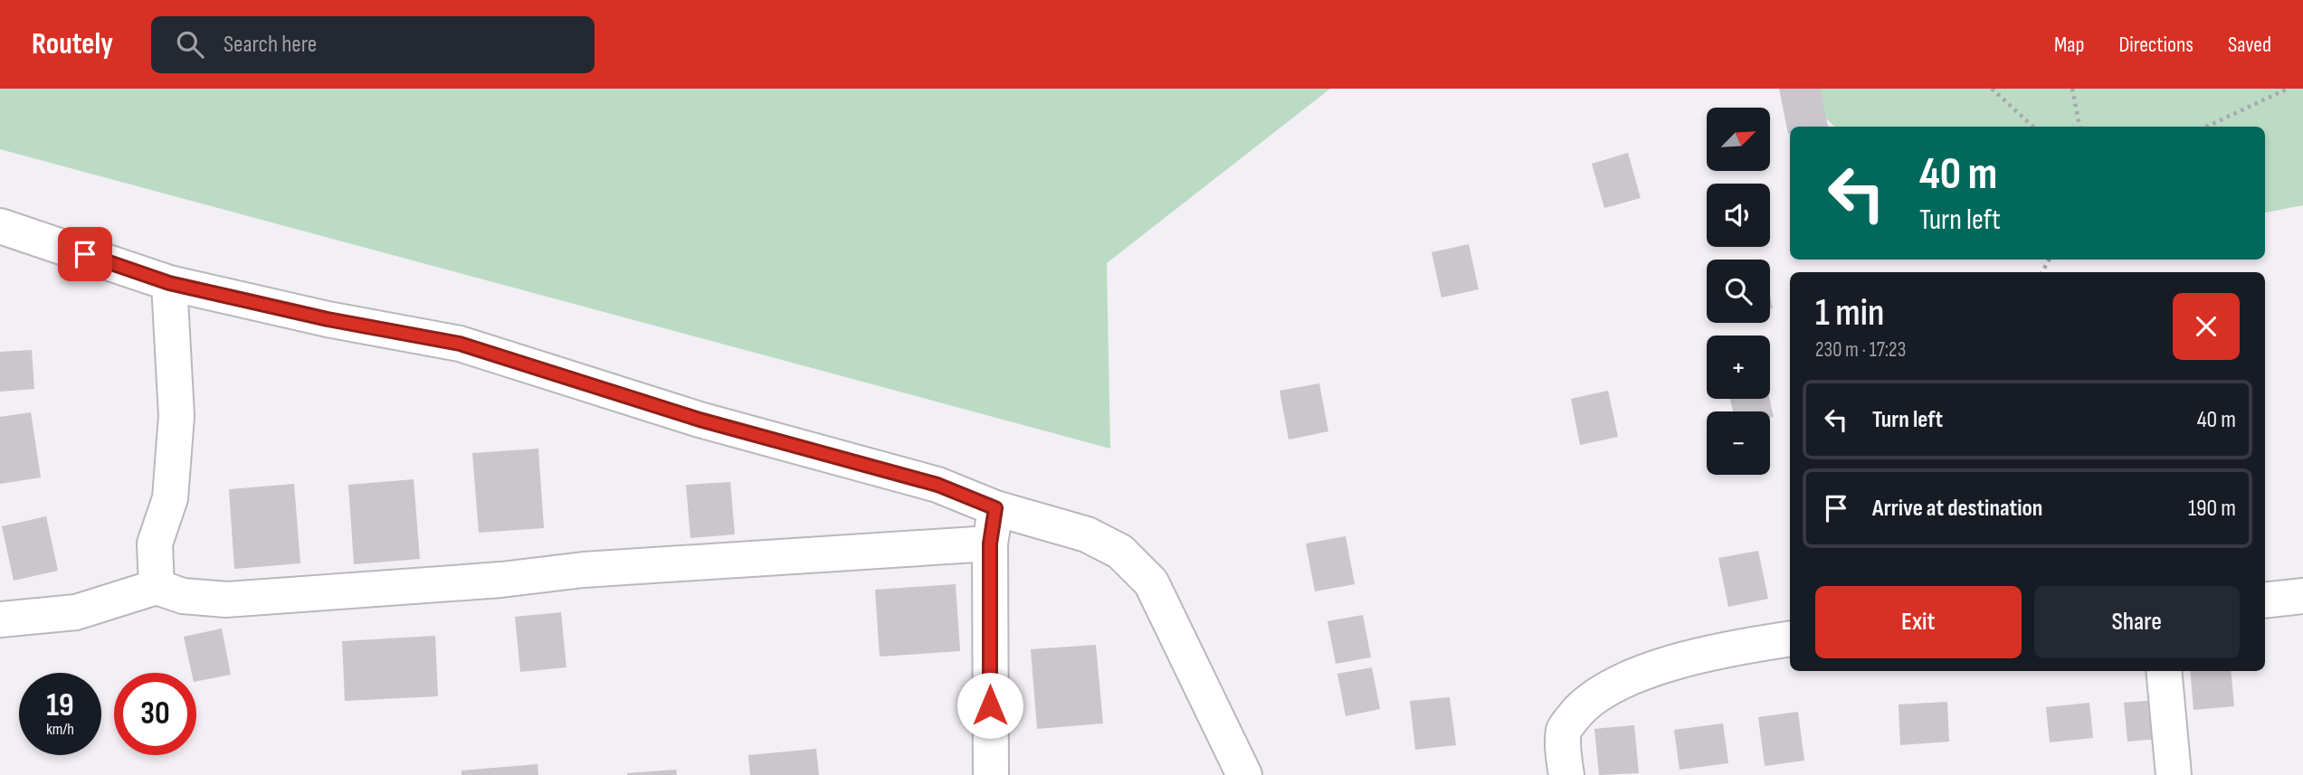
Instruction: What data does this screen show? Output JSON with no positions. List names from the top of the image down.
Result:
{
  "north": "top right",
  "page": {
    "header": "Routely",
    "search": "Search here",
    "nav": ["Map", "Directions", "Saved"],
    "map_buttons": ["+", "−"],
    "turn": ["40 m", "Turn left"],
    "heading": ["1 min", "230 m · 17:23"],
    "list": [
      {
        "name": "Turn left",
        "value": "40 m"
      },
      {
        "name": "Arrive at destination",
        "value": "190 m"
      }
    ],
    "buttons": ["Exit", "Share"],
    "speed": "19 km/h",
    "limit": "30"
  }
}
